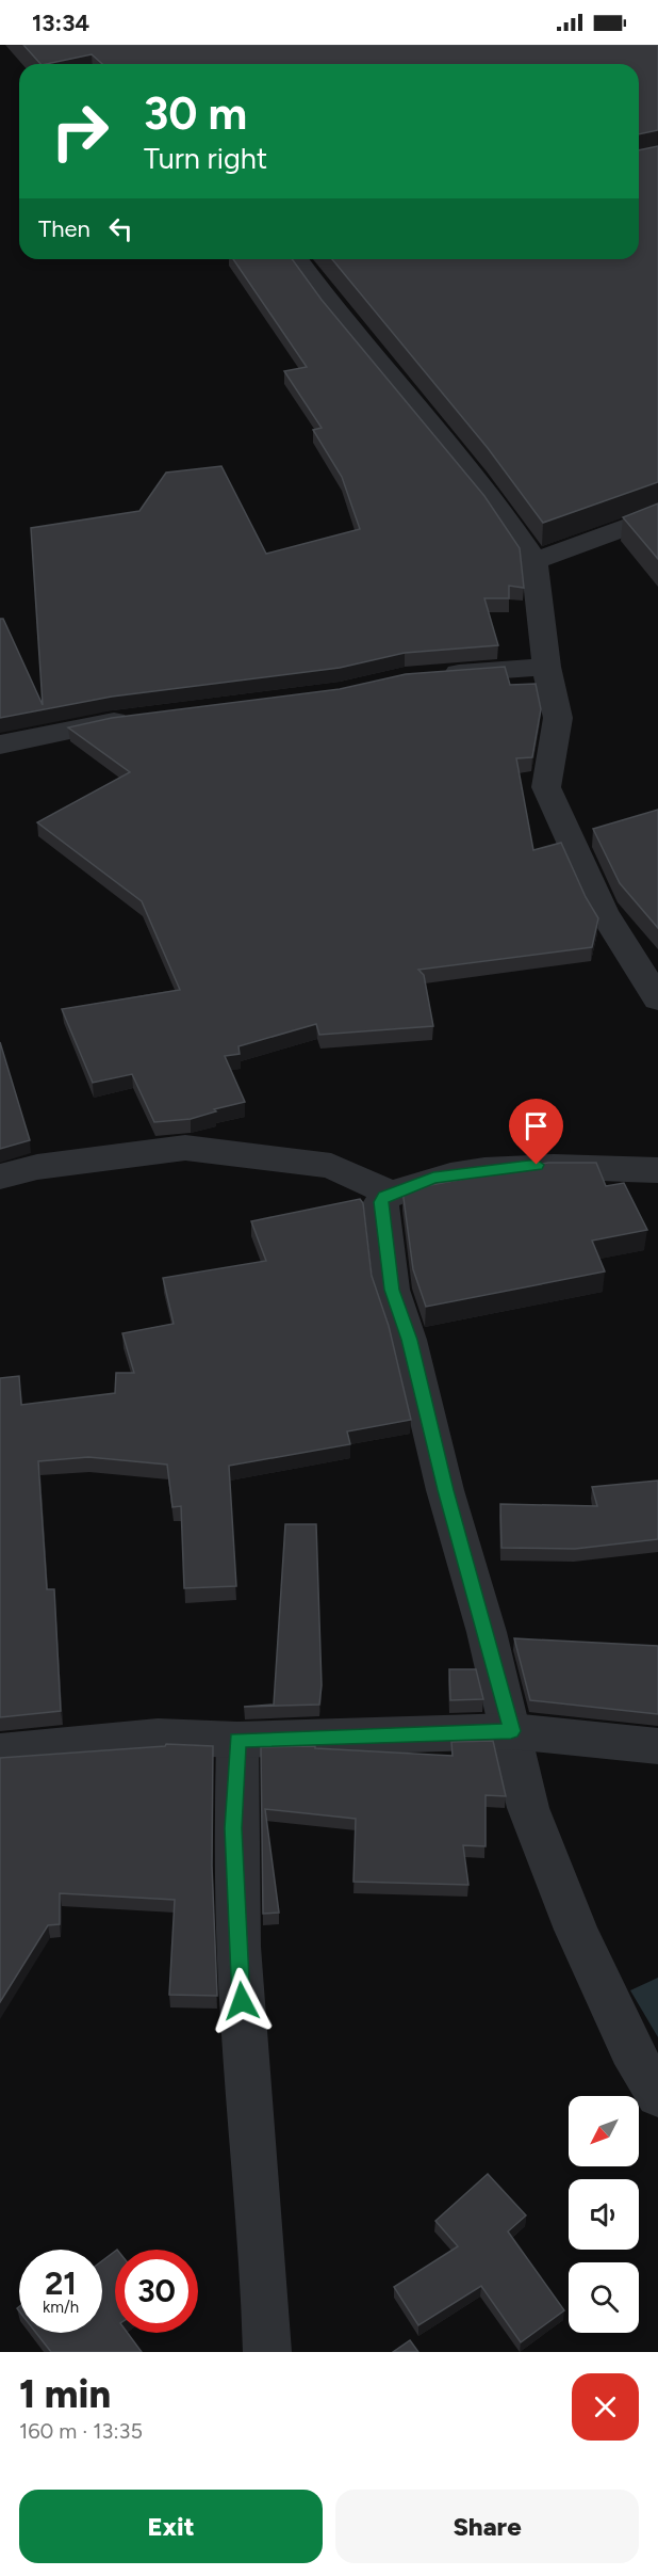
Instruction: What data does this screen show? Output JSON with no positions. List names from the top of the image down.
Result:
{
  "north": "bottom left",
  "page": {
    "status": "13:34",
    "turn": ["30 m", "Turn right"],
    "then": "Then",
    "speed": "21 km/h",
    "limit": "30",
    "heading": ["1 min", "160 m · 13:35"],
    "buttons": ["Exit", "Share"]
  }
}
